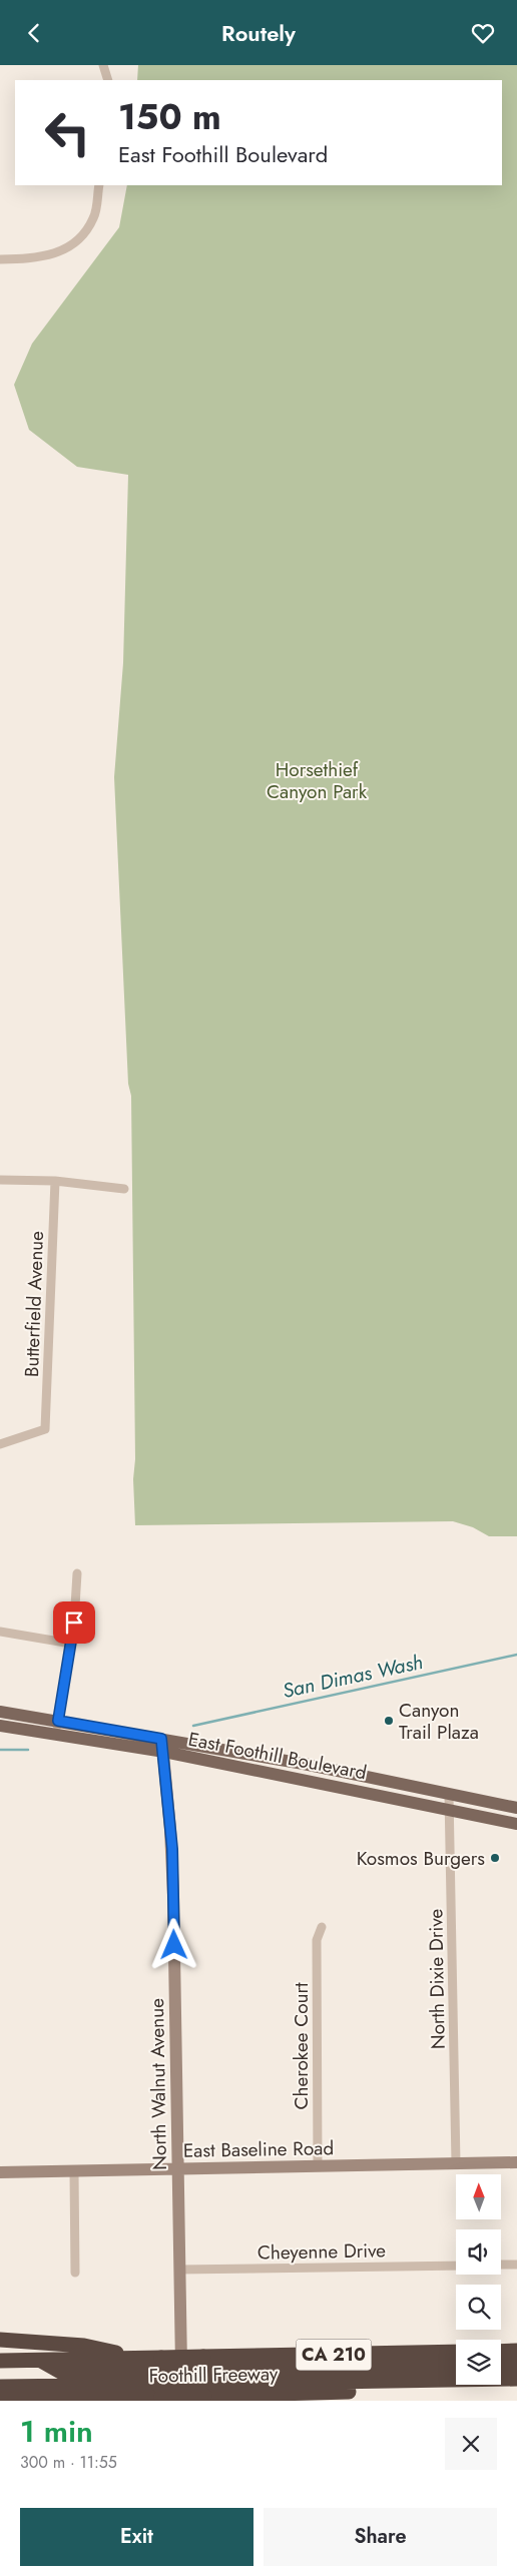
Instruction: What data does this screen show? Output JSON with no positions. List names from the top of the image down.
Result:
{
  "streets": {
    "highway": ["CA 210", "Foothill Freeway"],
    "main road": ["East Foothill Boulevard", "North Walnut Avenue", "East Baseline Road"],
    "street": [
      "Butterfield Avenue",
      "North Dixie Drive",
      "Cherokee Court",
      "Cheyenne Drive"
    ]
  },
  "crossings": [
    ["East Foothill Boulevard", "North Dixie Drive"],
    ["East Foothill Boulevard", "North Walnut Avenue"],
    ["North Dixie Drive", "East Baseline Road"],
    ["Cherokee Court", "East Baseline Road"],
    ["North Walnut Avenue", "East Baseline Road"],
    ["North Walnut Avenue", "Cheyenne Drive"]
  ],
  "water": ["San Dimas Wash"],
  "parks": ["Horsethief Canyon Park"],
  "places": ["Canyon Trail Plaza", "Kosmos Burgers"],
  "north": "top",
  "page": {
    "header": "Routely",
    "turn": ["150 m", "East Foothill Boulevard"],
    "heading": ["1 min", "300 m · 11:55"],
    "buttons": ["Exit", "Share"]
  }
}
